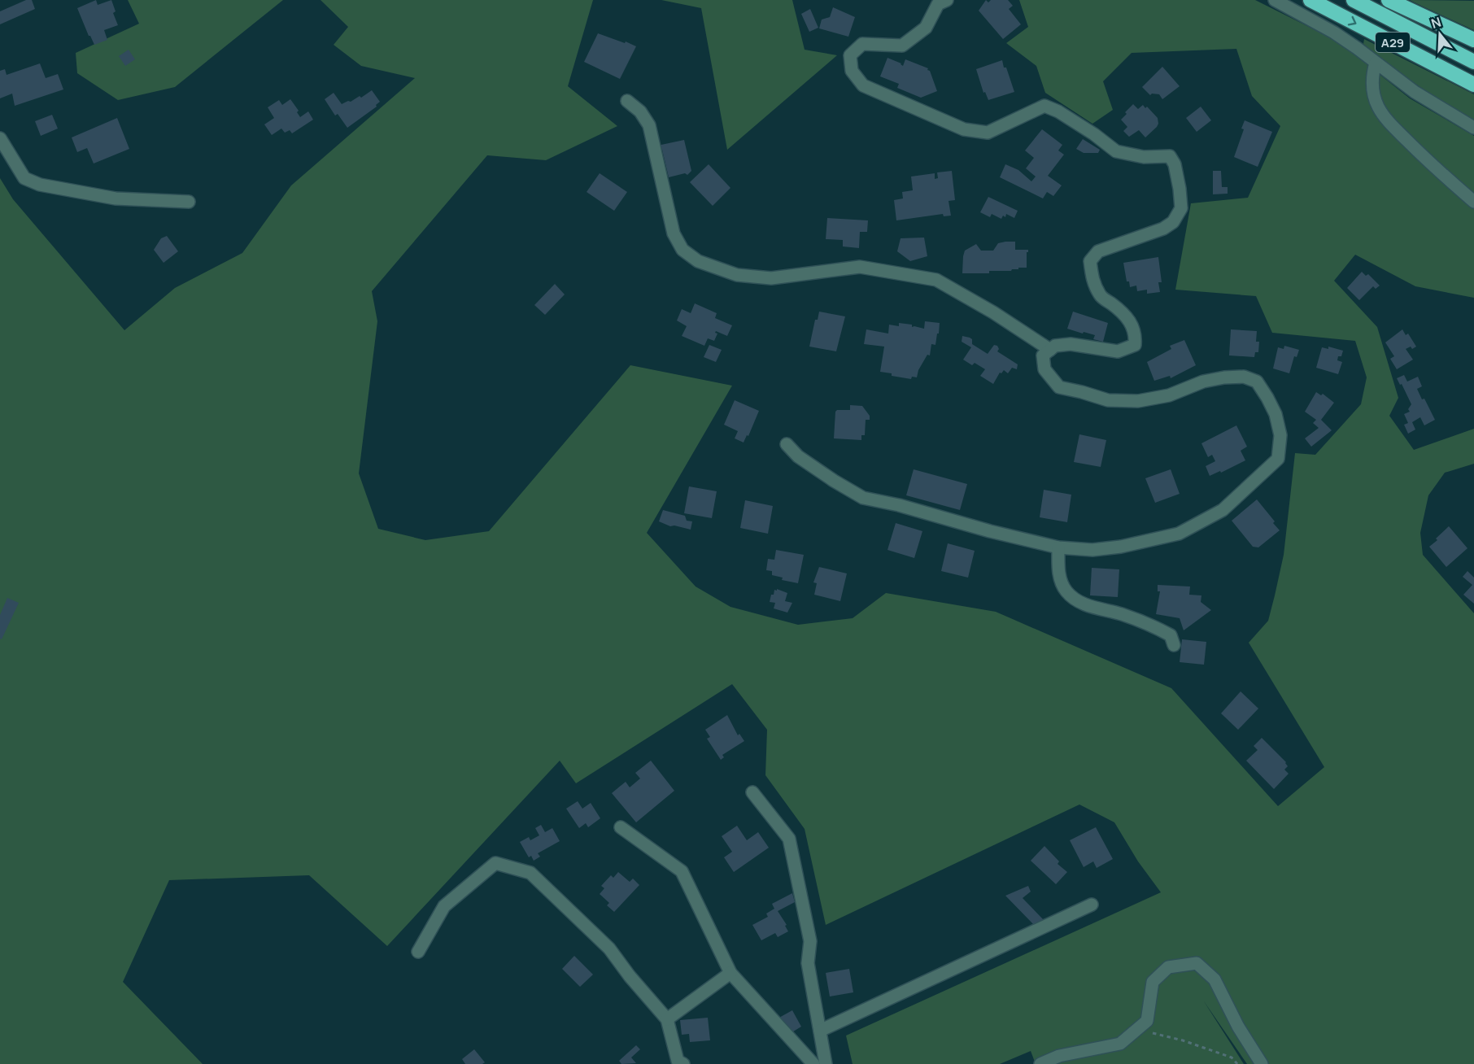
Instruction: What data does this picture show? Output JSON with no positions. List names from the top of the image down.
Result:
{
  "streets": {
    "highway": ["A29"]
  },
  "north": "top"
}
